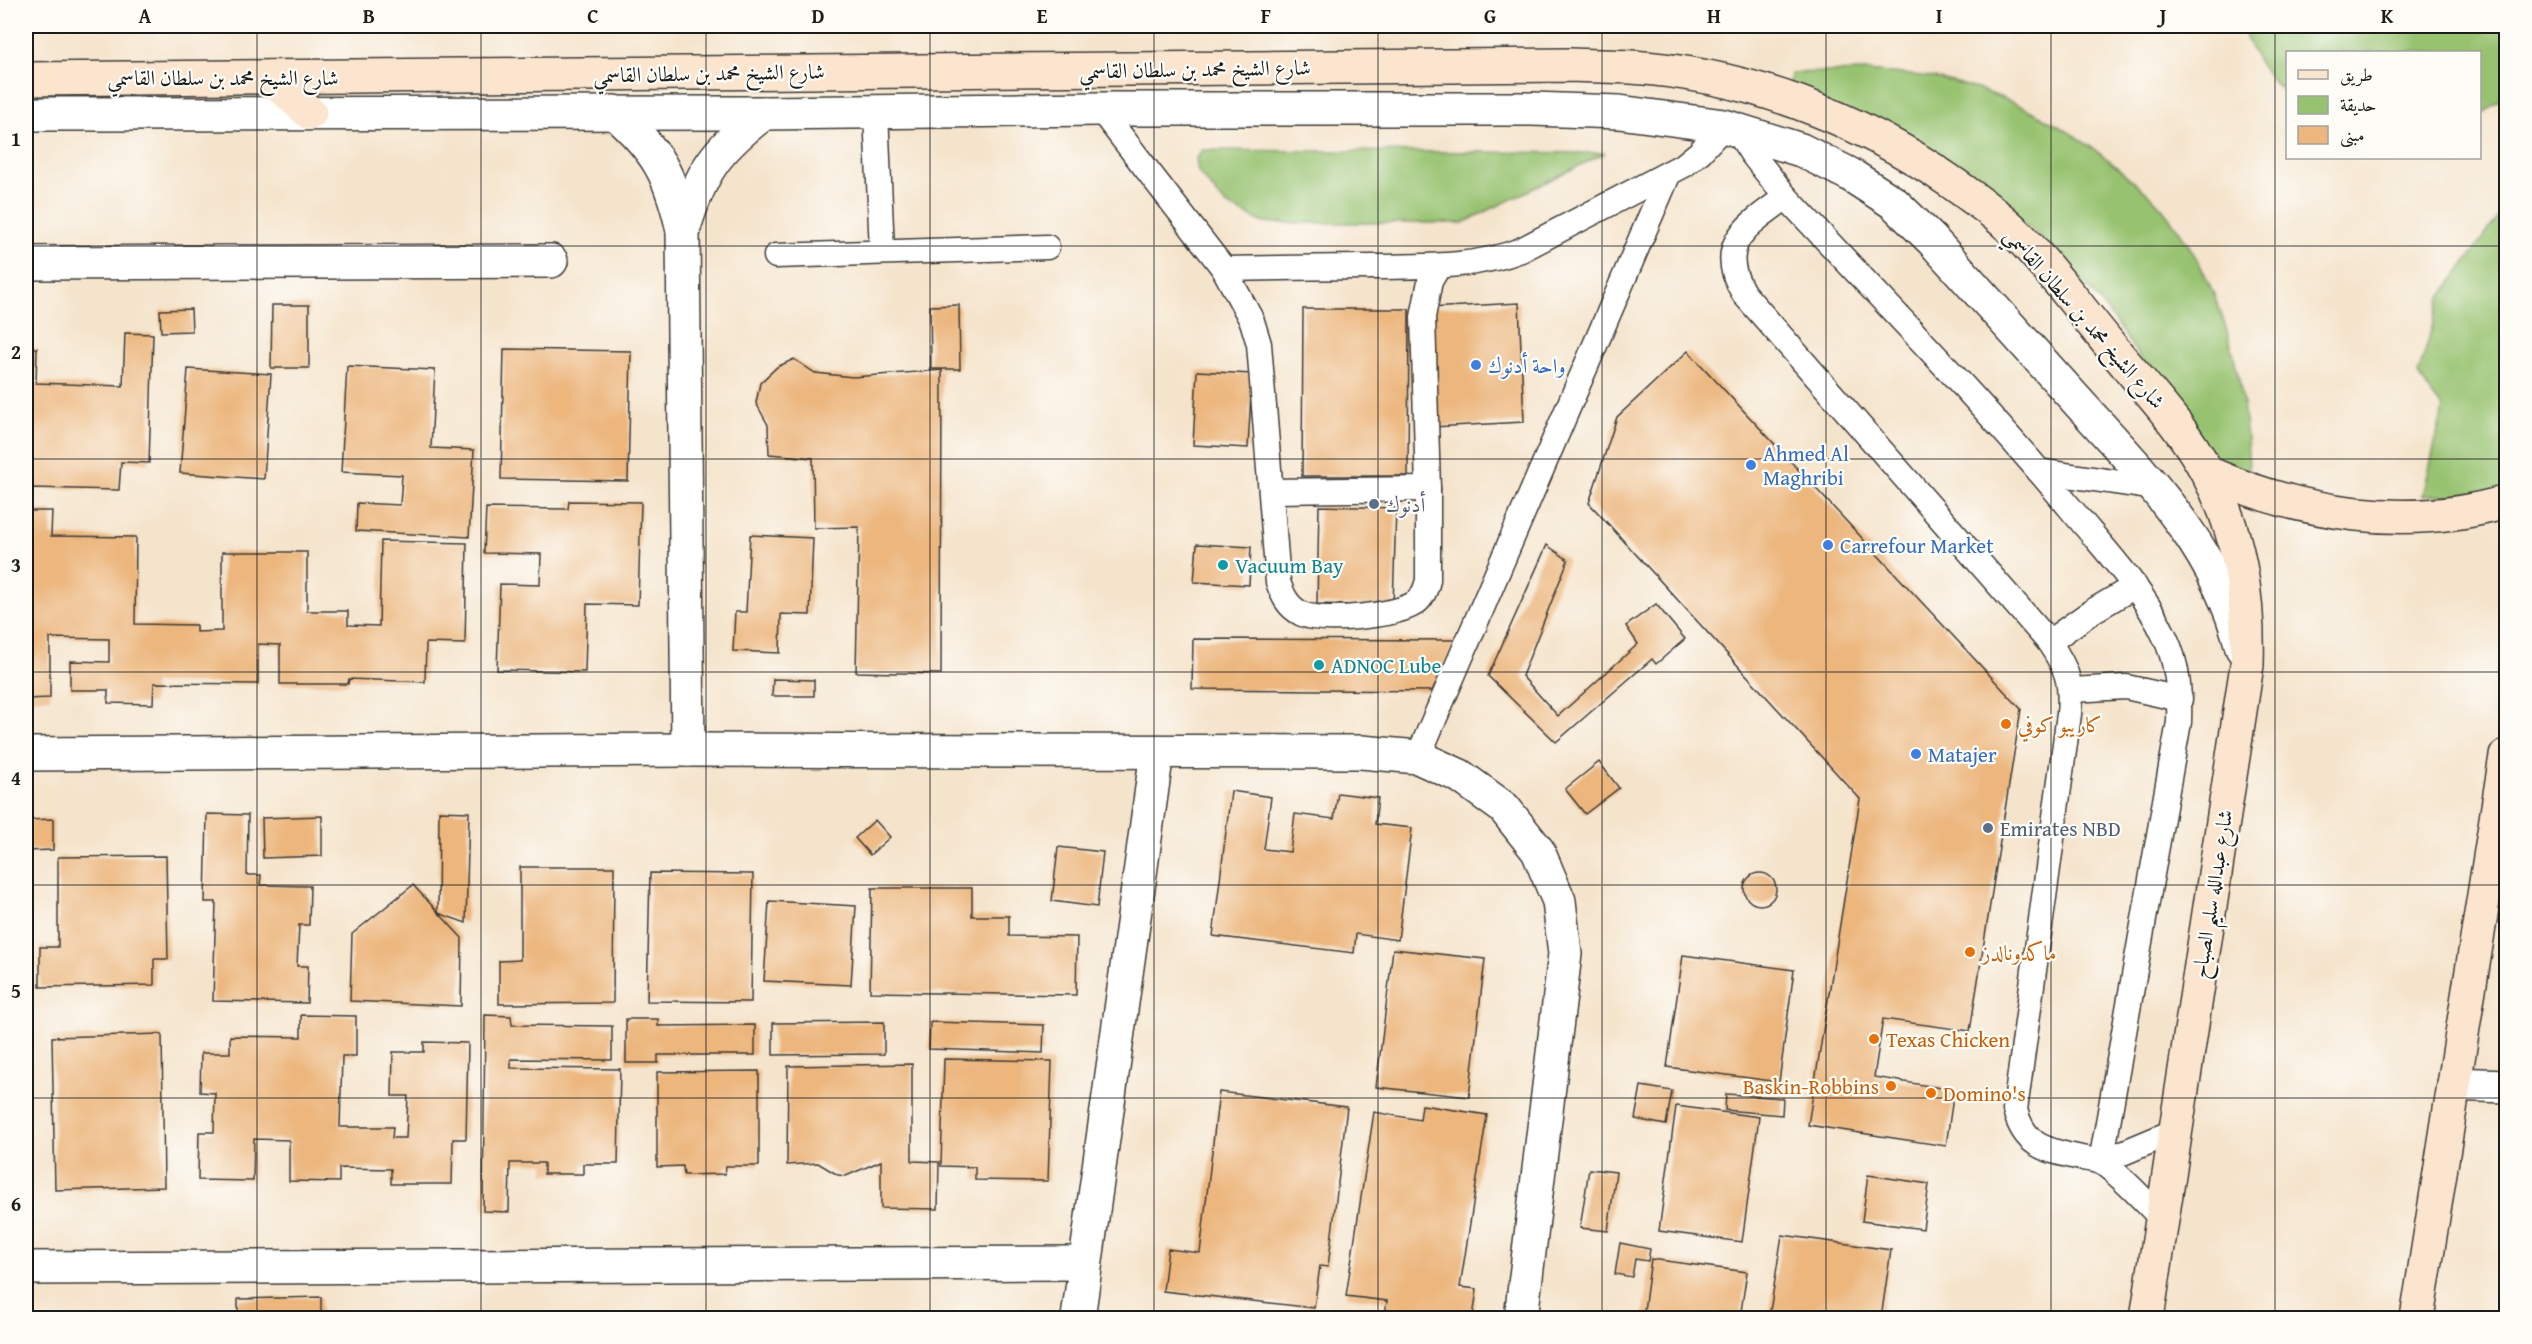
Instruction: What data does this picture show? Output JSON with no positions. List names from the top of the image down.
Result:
{
  "streets": {
    "main road": ["شارع الشيخ محمد بن سلطان القاسمي", "شارع عبدالله سليم الصباح"]
  },
  "crossings": [
    ["شارع الشيخ محمد بن سلطان القاسمي", "شارع عبدالله سليم الصباح"]
  ],
  "places": [
    "واحة أدنوك",
    "Ahmed Al Maghribi",
    "أدنوك",
    "Carrefour Market",
    "Vacuum Bay",
    "ADNOC Lube",
    "كاريبو كوفي",
    "Matajer",
    "Emirates NBD",
    "ماكدونالدز",
    "Texas Chicken",
    "Baskin-Robbins",
    "Domino's"
  ],
  "legend": ["طريق", "حديقة", "مبنى"],
  "grid": {
    "columns": [
      "A",
      "B",
      "C",
      "D",
      "E",
      "F",
      "G",
      "H",
      "I",
      "J",
      "K"
    ],
    "rows": [
      "1",
      "2",
      "3",
      "4",
      "5",
      "6"
    ]
  }
}
